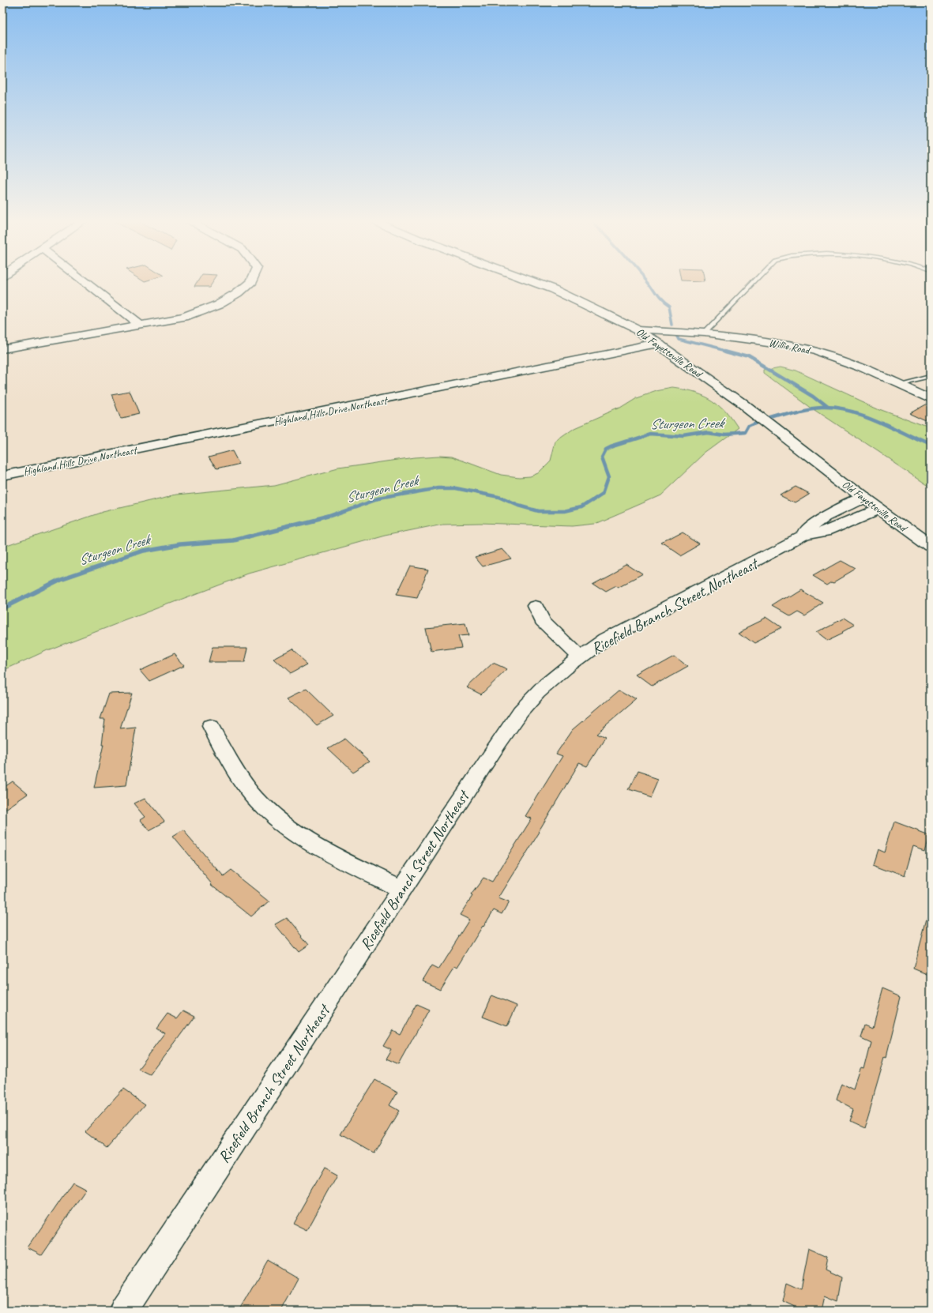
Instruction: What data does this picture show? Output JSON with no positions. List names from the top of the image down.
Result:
{
  "streets": {
    "street": [
      "Willie Road",
      "Old Fayetteville Road",
      "Highland Hills Drive Northeast",
      "Ricefield Branch Street Northeast"
    ]
  },
  "crossings": [
    ["Willie Road", "Old Fayetteville Road"],
    ["Old Fayetteville Road", "Highland Hills Drive Northeast"],
    ["Old Fayetteville Road", "Ricefield Branch Street Northeast"]
  ],
  "water": ["Sturgeon Creek"]
}
